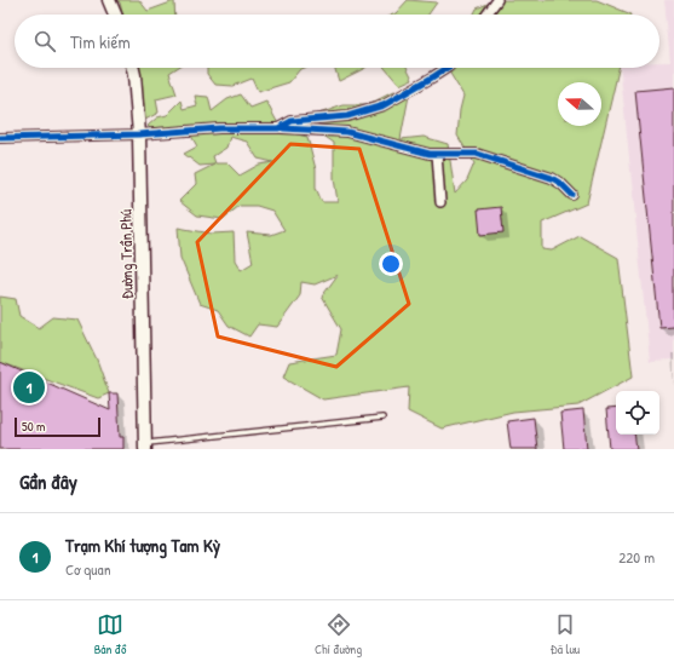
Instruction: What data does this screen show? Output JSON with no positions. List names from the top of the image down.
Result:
{
  "streets": {
    "main road": ["Đường Trần Phú"]
  },
  "scale_bar": "50 m",
  "north": "left",
  "page": {
    "search": "Tìm kiếm",
    "pins": "1",
    "scale": "50 m",
    "heading": "Gần đây",
    "list": [
      {
        "mark": "1",
        "name": "Trạm Khí tượng Tam Kỳ",
        "note": "Cơ quan",
        "value": "220 m"
      }
    ],
    "nav": ["Bản đồ", "Chỉ đường", "Đã lưu"]
  }
}
